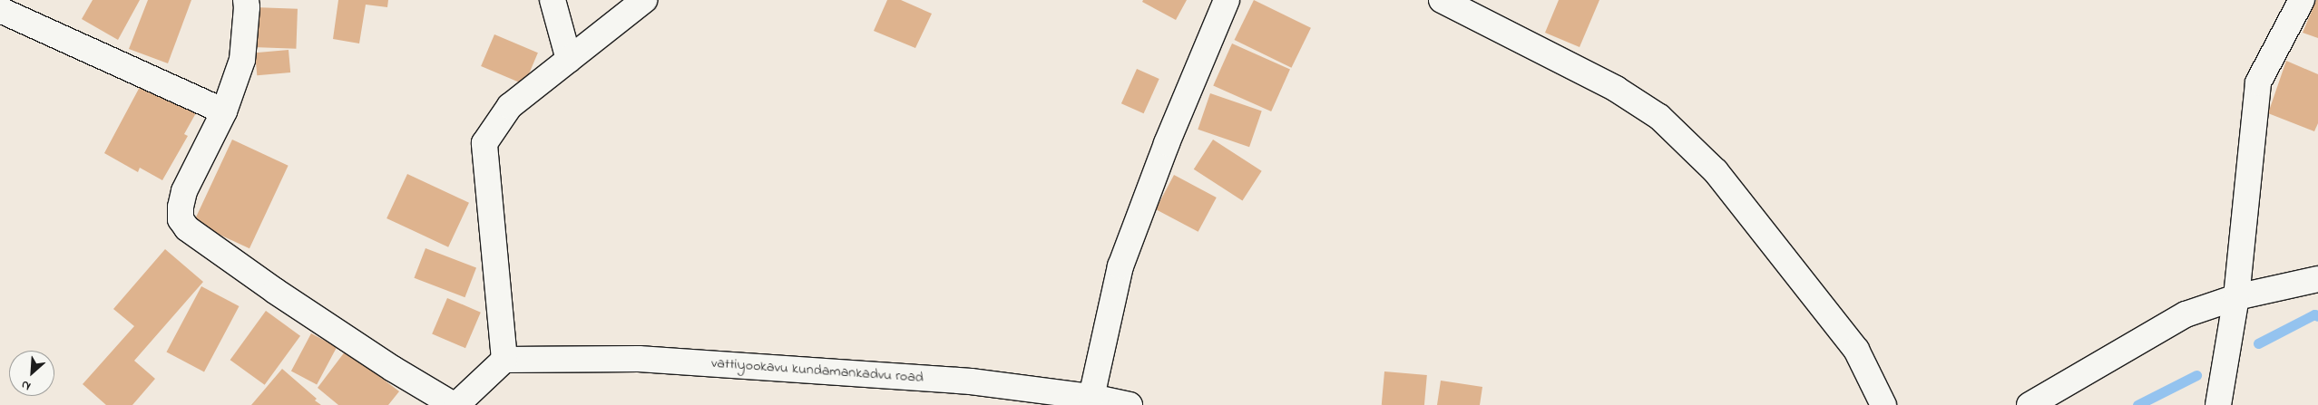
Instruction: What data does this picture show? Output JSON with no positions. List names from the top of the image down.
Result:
{
  "streets": {
    "street": ["vattiyookavu kundamankadvu road"]
  },
  "north": "bottom left"
}
